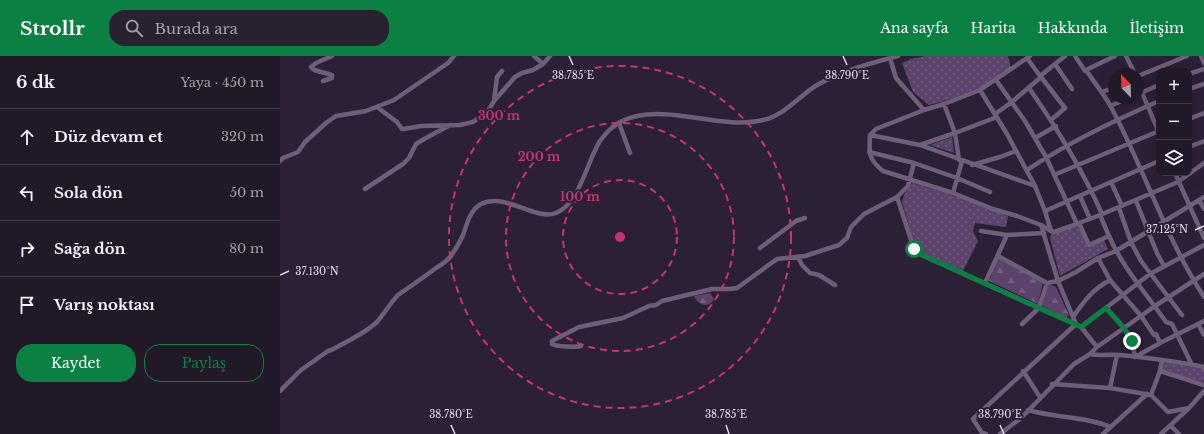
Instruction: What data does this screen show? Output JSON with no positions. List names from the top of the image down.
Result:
{
  "north": "top left",
  "page": {
    "header": "Strollr",
    "search": "Burada ara",
    "nav": [
      "Ana sayfa",
      "Harita",
      "Hakkında",
      "İletişim"
    ],
    "heading": ["6 dk", "Yaya · 450 m"],
    "map_buttons": ["+", "−"],
    "list": [
      ["Düz devam et", "320 m"],
      ["Sola dön", "50 m"],
      ["Sağa dön", "80 m"],
      "Varış noktası"
    ],
    "buttons": ["Kaydet", "Paylaş"]
  },
  "coordinates": [
    "38.785°E",
    "38.790°E",
    "37.125°N",
    "37.130°N",
    "38.780°E"
  ],
  "rings": ["300 m", "200 m", "100 m"]
}
